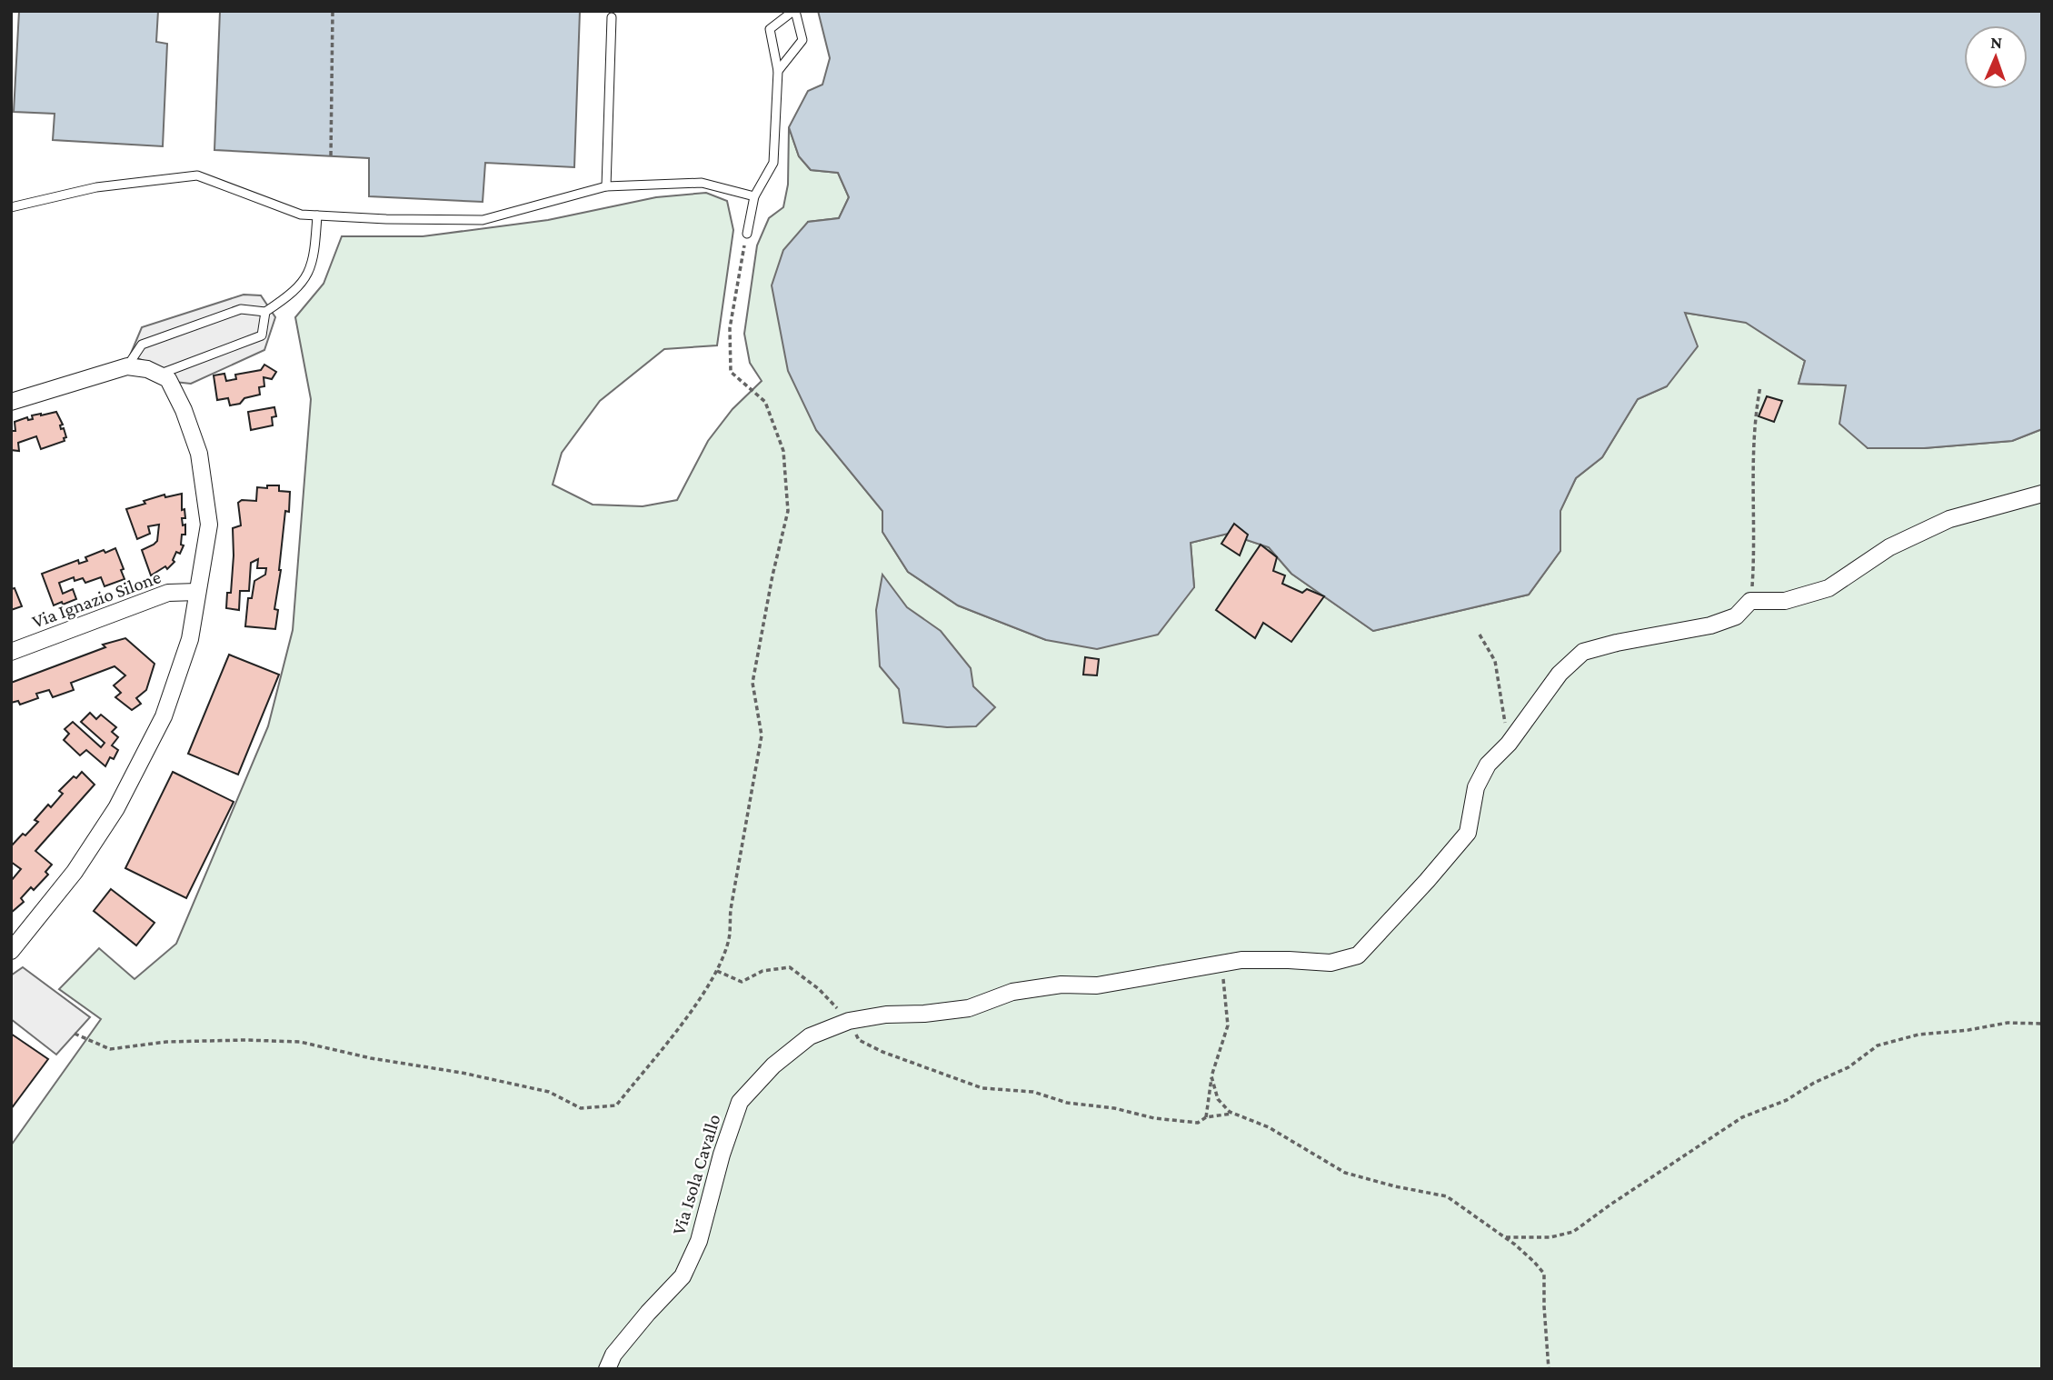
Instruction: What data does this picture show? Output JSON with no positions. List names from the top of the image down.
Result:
{
  "streets": {
    "street": ["Via Ignazio Silone", "Via Isola Cavallo"]
  },
  "north": "top"
}
